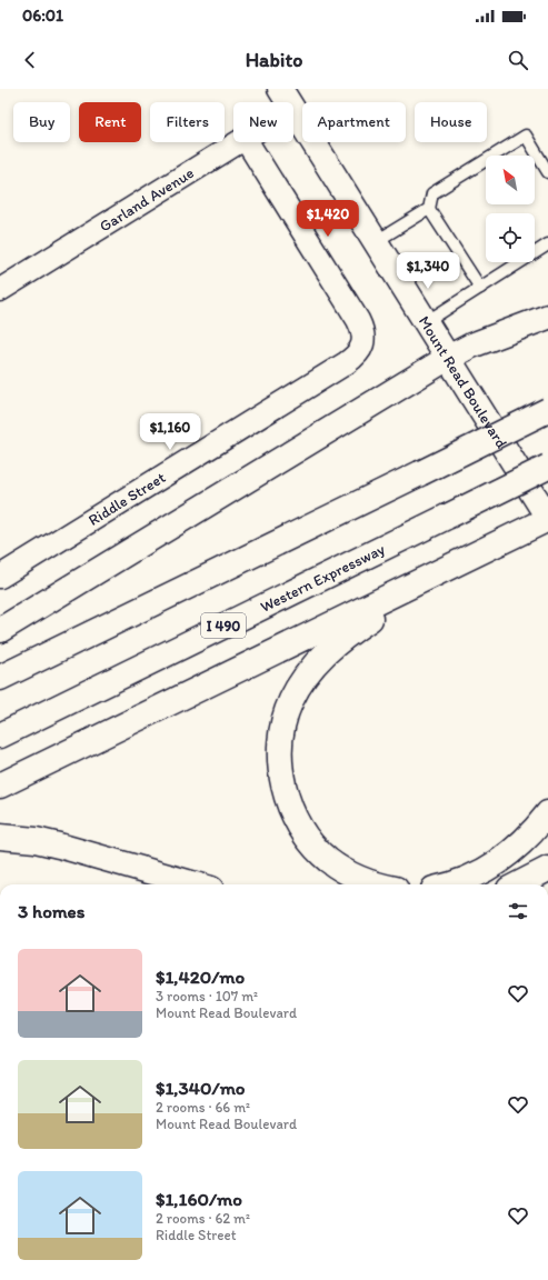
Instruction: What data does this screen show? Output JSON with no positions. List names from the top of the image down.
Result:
{
  "streets": {
    "main road": ["Mount Read Boulevard", "Western Expressway", "I 490"],
    "street": ["Garland Avenue", "Riddle Street"]
  },
  "north": "top left",
  "page": {
    "status": "06:01",
    "header": "Habito",
    "chip": [
      "Buy",
      "Rent",
      "Filters",
      "New",
      "Apartment",
      "House"
    ],
    "price": ["$1,420", "$1,340", "$1,160"],
    "heading": "3 homes",
    "list": [
      {
        "name": "$1,420/mo",
        "note": "3 rooms · 107 m² · Mount Read Boulevard"
      },
      {
        "name": "$1,340/mo",
        "note": "2 rooms · 66 m² · Mount Read Boulevard"
      },
      {
        "name": "$1,160/mo",
        "note": "2 rooms · 62 m² · Riddle Street"
      }
    ]
  }
}
